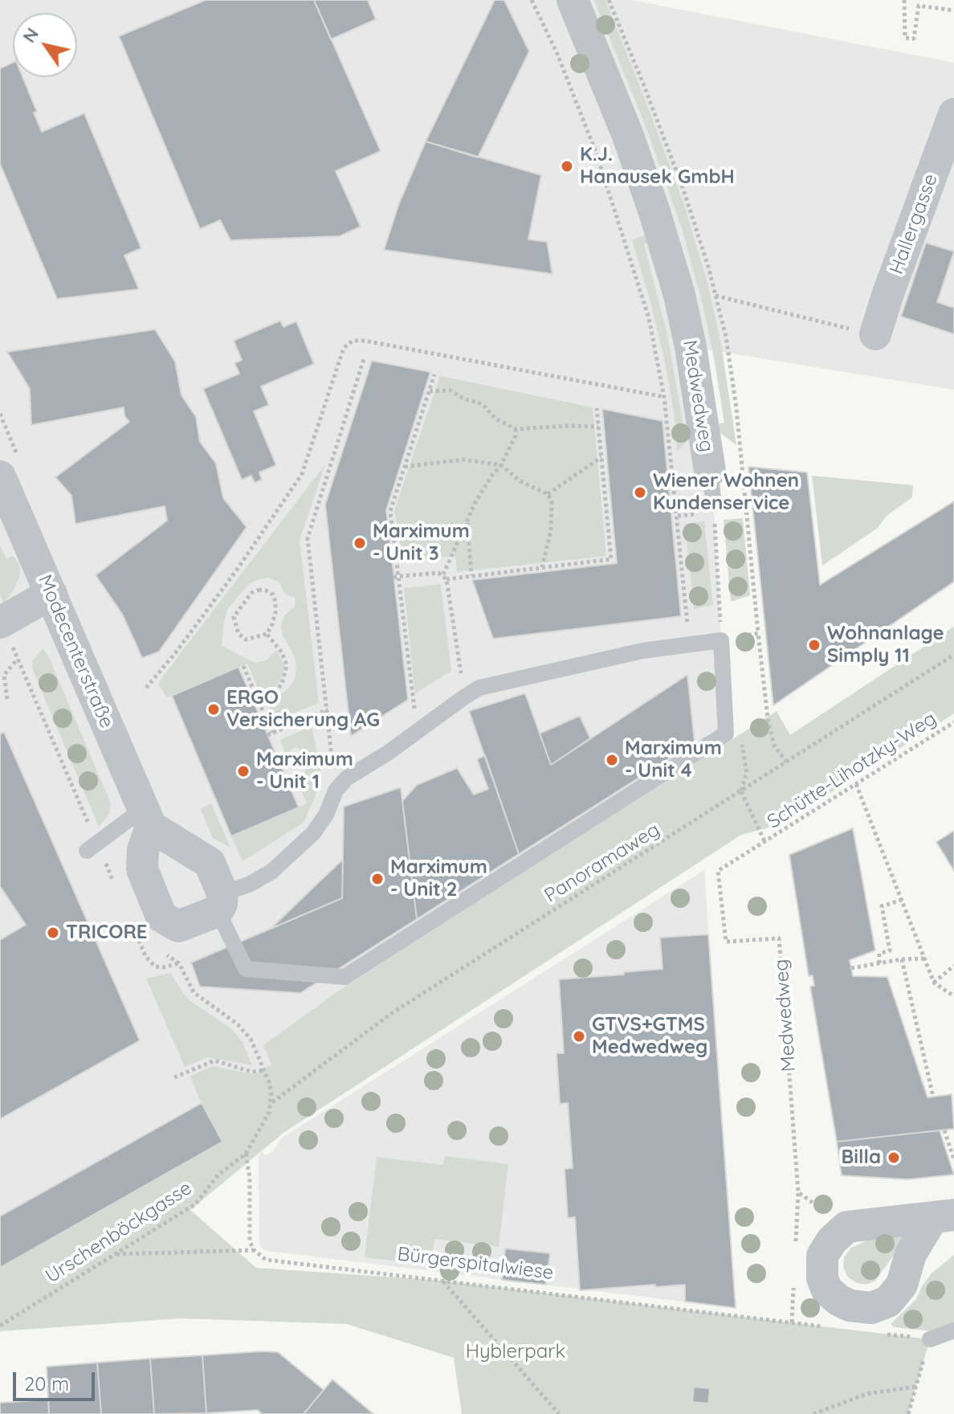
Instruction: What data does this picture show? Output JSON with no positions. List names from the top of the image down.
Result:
{
  "streets": {
    "street": ["Hallergasse", "Medwedweg", "Modecenterstraße"],
    "path": [
      "Schütte-Lihotzky-Weg",
      "Panoramaweg",
      "Urschenböckgasse",
      "Bürgerspitalwiese"
    ]
  },
  "crossings": [
    ["Medwedweg", "Schütte-Lihotzky-Weg"]
  ],
  "parks": ["Hyblerpark"],
  "places": [
    "K.J. Hanausek GmbH",
    "Wiener Wohnen Kundenservice",
    "Marximum - Unit 3",
    "Wohnanlage Simply 11",
    "ERGO Versicherung AG",
    "Marximum - Unit 4",
    "Marximum - Unit 1",
    "Marximum - Unit 2",
    "TRICORE",
    "GTVS+GTMS Medwedweg",
    "Billa"
  ],
  "scale_bar": "20 m",
  "north": "top left"
}
